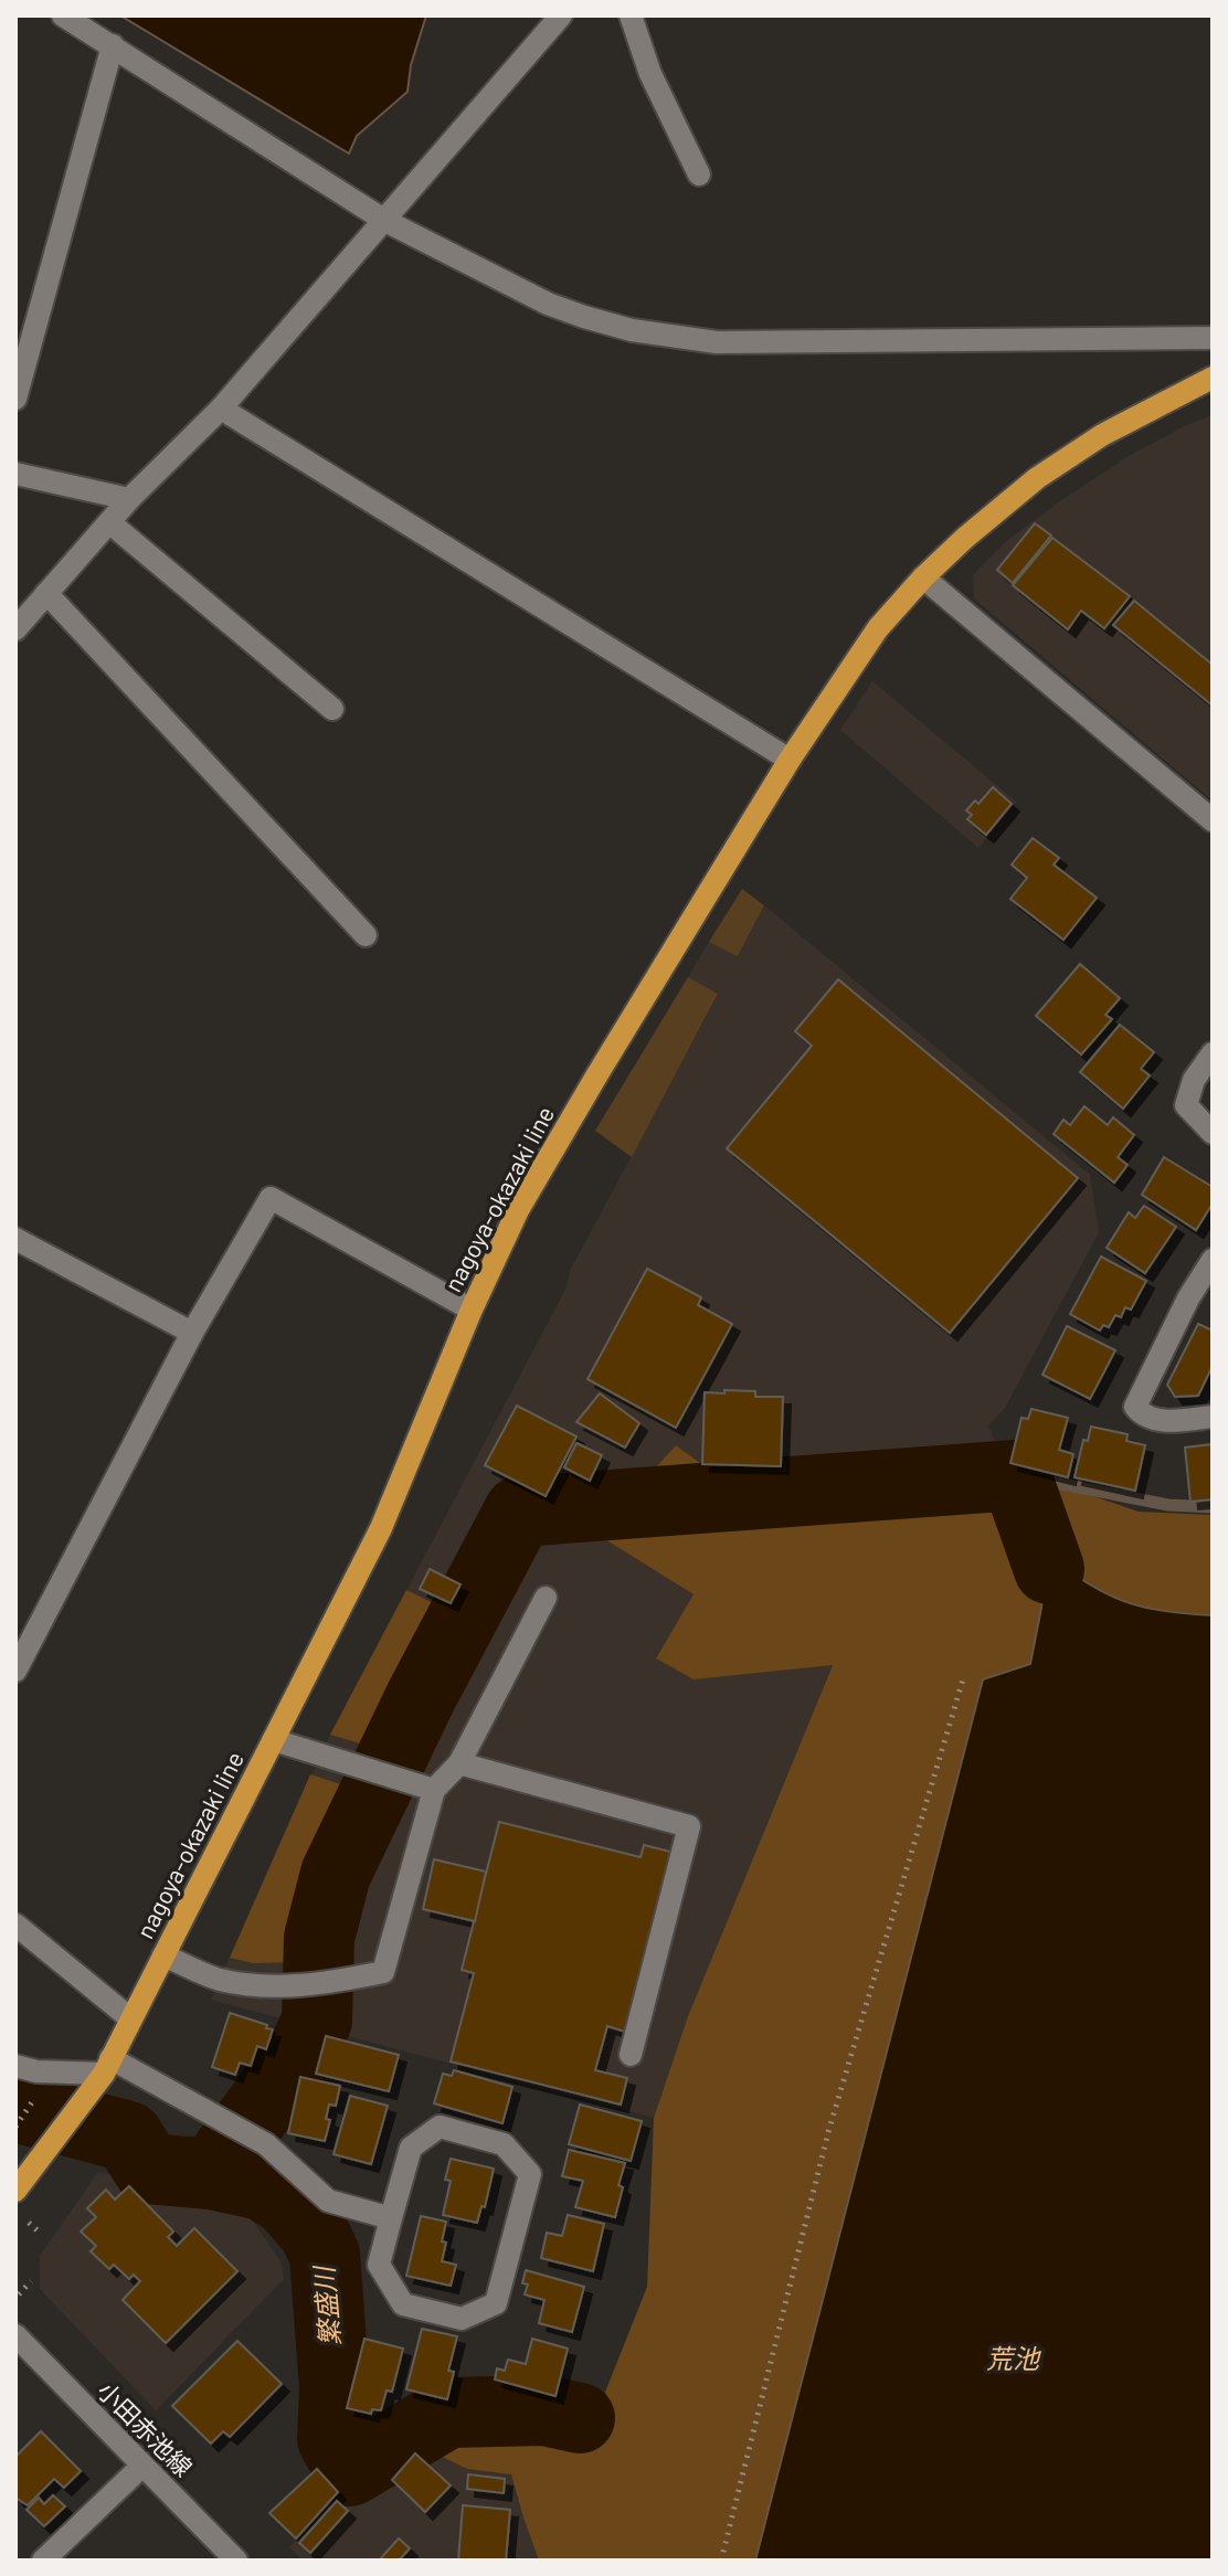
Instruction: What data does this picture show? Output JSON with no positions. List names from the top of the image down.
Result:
{
  "streets": {
    "main road": ["nagoya-okazaki line"],
    "street": ["小田赤池線"]
  },
  "water": ["繁盛川", "荒池"]
}
